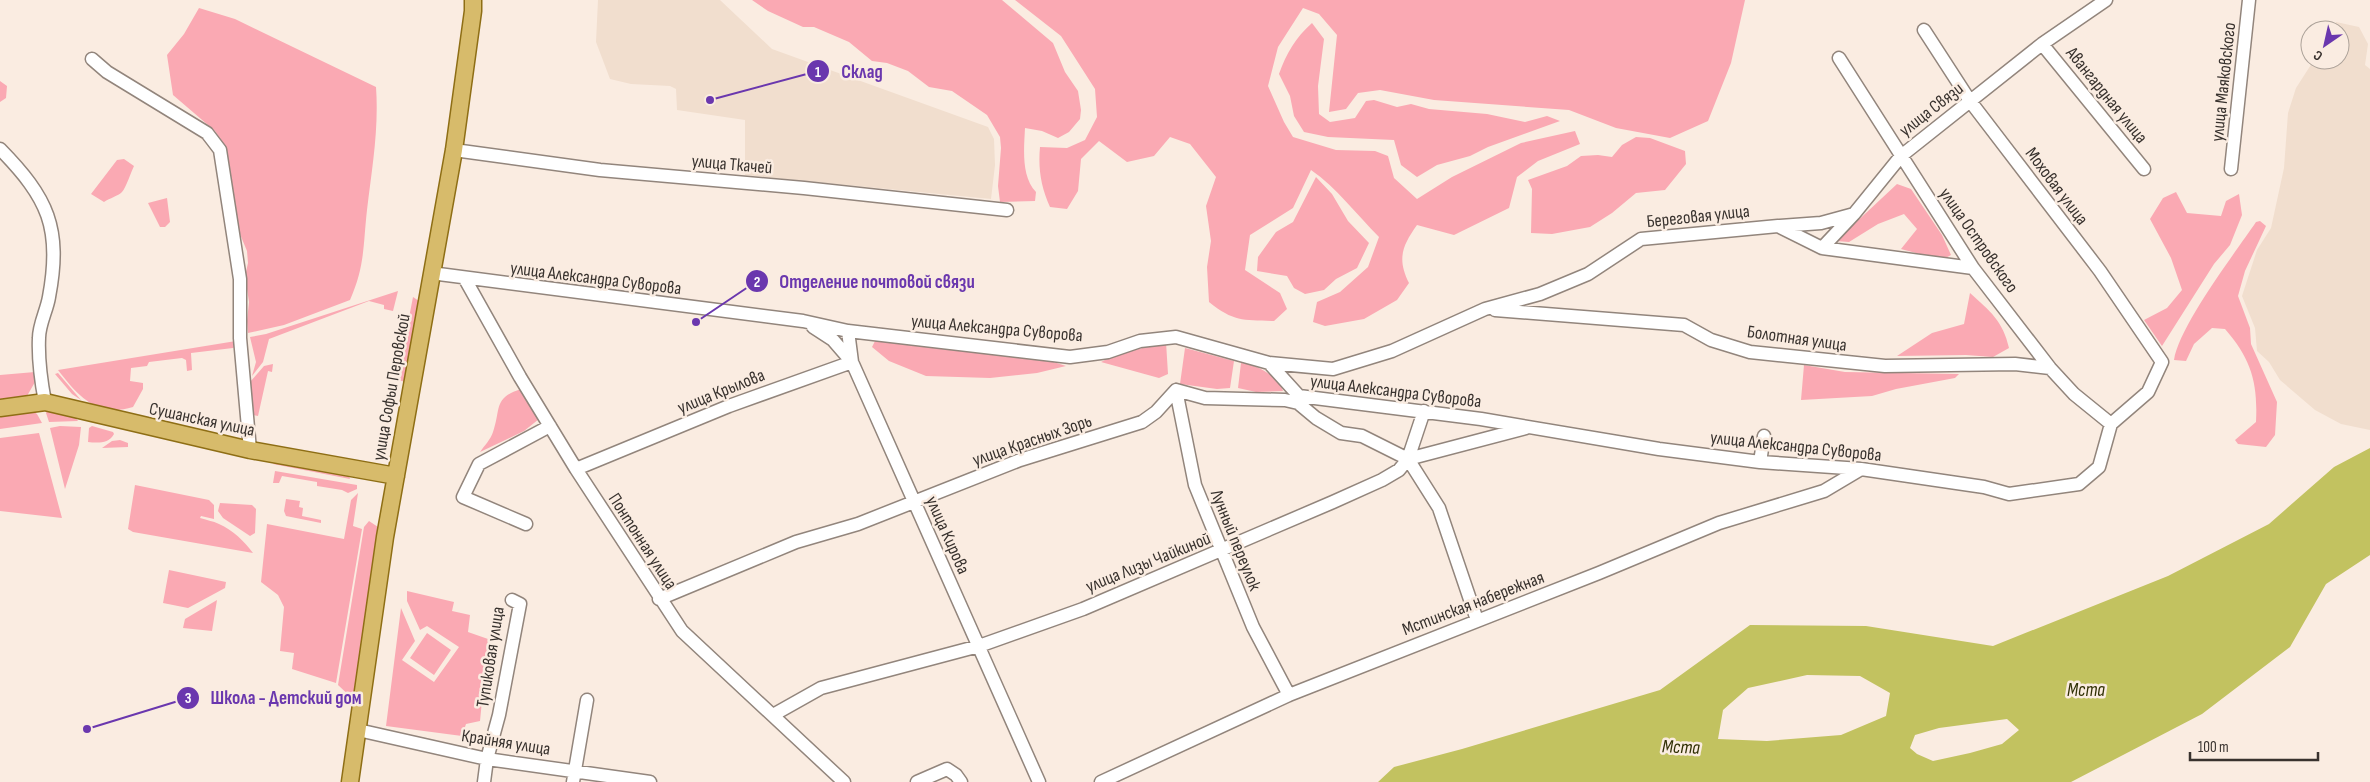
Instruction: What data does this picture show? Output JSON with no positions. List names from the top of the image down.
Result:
{
  "streets": {
    "main road": ["улица Софьи Перовской", "Сушанская улица"],
    "street": [
      "улица Маяковского",
      "Авангардная улица",
      "улица Связи",
      "улица Ткачей",
      "Моховая улица",
      "Береговая улица",
      "улица Островского",
      "улица Александра Суворова",
      "Болотная улица",
      "улица Крылова",
      "улица Красных Зорь",
      "улица Кирова",
      "Лунный переулок",
      "Понтонная улица",
      "улица Лизы Чайкиной",
      "Мстинская набережная",
      "Тупиковая улица",
      "Крайняя улица"
    ]
  },
  "crossings": [
    ["Авангардная улица", "улица Связи"],
    ["улица Связи", "Моховая улица"],
    ["улица Связи", "улица Островского"],
    ["улица Ткачей", "улица Софьи Перовской"],
    ["Моховая улица", "улица Островского"],
    ["Моховая улица", "улица Александра Суворова"],
    ["Береговая улица", "улица Александра Суворова"],
    ["Береговая улица", "Болотная улица"],
    ["улица Островского", "улица Александра Суворова"],
    ["улица Островского", "Болотная улица"],
    ["улица Александра Суворова", "улица Софьи Перовской"],
    ["улица Александра Суворова", "улица Кирова"],
    ["улица Александра Суворова", "Понтонная улица"],
    ["улица Александра Суворова", "улица Лизы Чайкиной"],
    ["улица Александра Суворова", "Мстинская набережная"],
    ["улица Софьи Перовской", "Сушанская улица"],
    ["улица Софьи Перовской", "Крайняя улица"],
    ["улица Крылова", "улица Кирова"],
    ["улица Крылова", "Понтонная улица"],
    ["улица Красных Зорь", "улица Кирова"],
    ["улица Красных Зорь", "Лунный переулок"],
    ["улица Красных Зорь", "Понтонная улица"],
    ["улица Кирова", "улица Лизы Чайкиной"],
    ["Лунный переулок", "улица Лизы Чайкиной"],
    ["Лунный переулок", "Мстинская набережная"],
    ["Понтонная улица", "улица Лизы Чайкиной"],
    ["Тупиковая улица", "Крайняя улица"]
  ],
  "water": ["Мста"],
  "places": ["Склад", "Отделение почтовой связи", "Школа - Детский дом"],
  "scale_bar": "100 m",
  "north": "bottom left"
}
